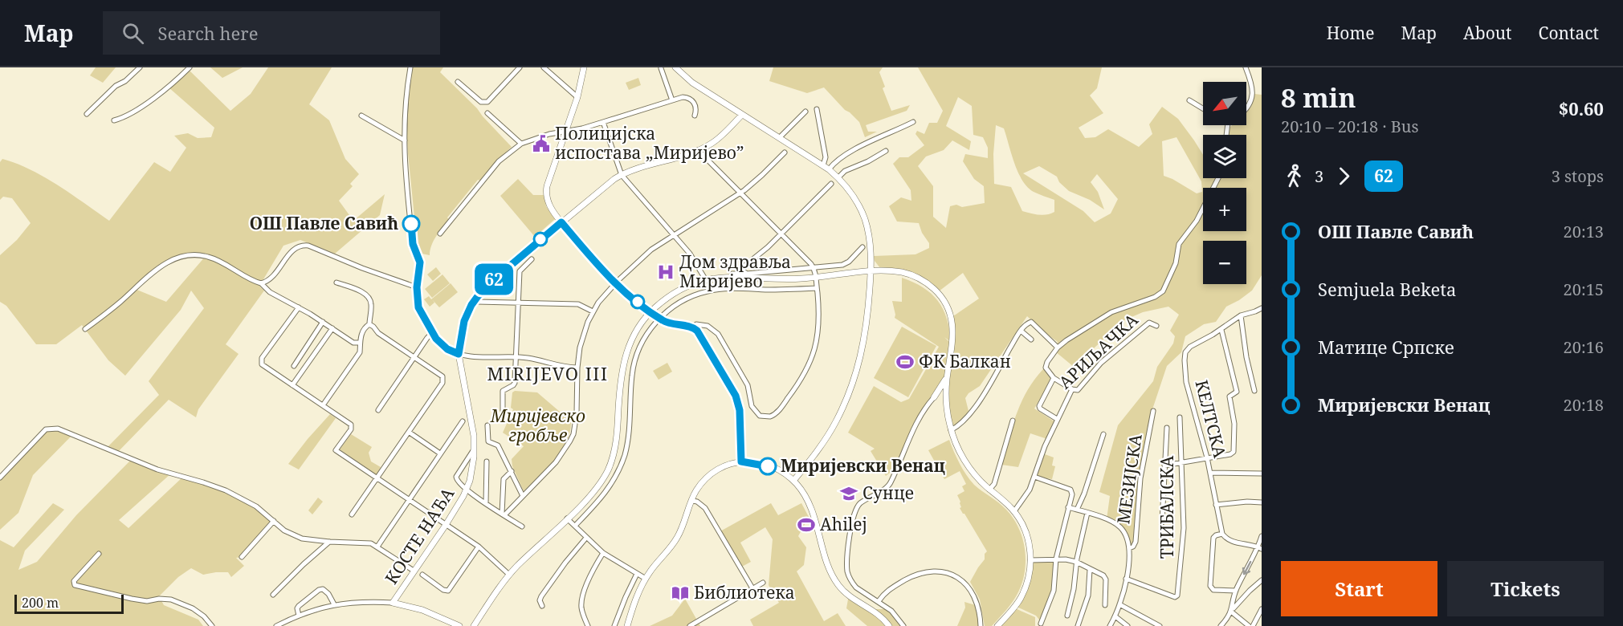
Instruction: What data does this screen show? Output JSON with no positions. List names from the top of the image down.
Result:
{
  "streets": {
    "street": [
      "АРИЉАЧКА",
      "КЕЛТСКА",
      "МЕЗИЈСКА",
      "ТРИБАЛСКА",
      "КОСТЕ НАЂА"
    ]
  },
  "districts": ["MIRIJEVO III"],
  "parks": ["Миријевско гробље"],
  "places": {
    "public building": ["Полицијска испостава „Миријево”"],
    "other": ["ОШ Павле Савић", "Миријевски Венац"],
    "hospital": ["Дом здравља Миријево"],
    "sports": ["ФК Балкан", "Ahilej"],
    "school or university": ["Сунце"],
    "library": ["Библиотека"]
  },
  "lines": ["bus line 62"],
  "scale_bar": "200 m",
  "north": "bottom left",
  "page": {
    "header": "Map",
    "search": "Search here",
    "nav": [
      "Home",
      "Map",
      "About",
      "Contact"
    ],
    "on_map": "62",
    "heading": ["8 min", "20:10 – 20:18 · Bus", "$0.60"],
    "map_buttons": ["+", "−"],
    "legs": ["3", "62", "3 stops"],
    "list": [
      {
        "name": "ОШ Павле Савић",
        "value": "20:13"
      },
      {
        "name": "Semjuela Beketa",
        "value": "20:15"
      },
      {
        "name": "Матице Српске",
        "value": "20:16"
      },
      {
        "name": "Миријевски Венац",
        "value": "20:18"
      }
    ],
    "buttons": ["Start", "Tickets"],
    "scale": "200 m"
  }
}
